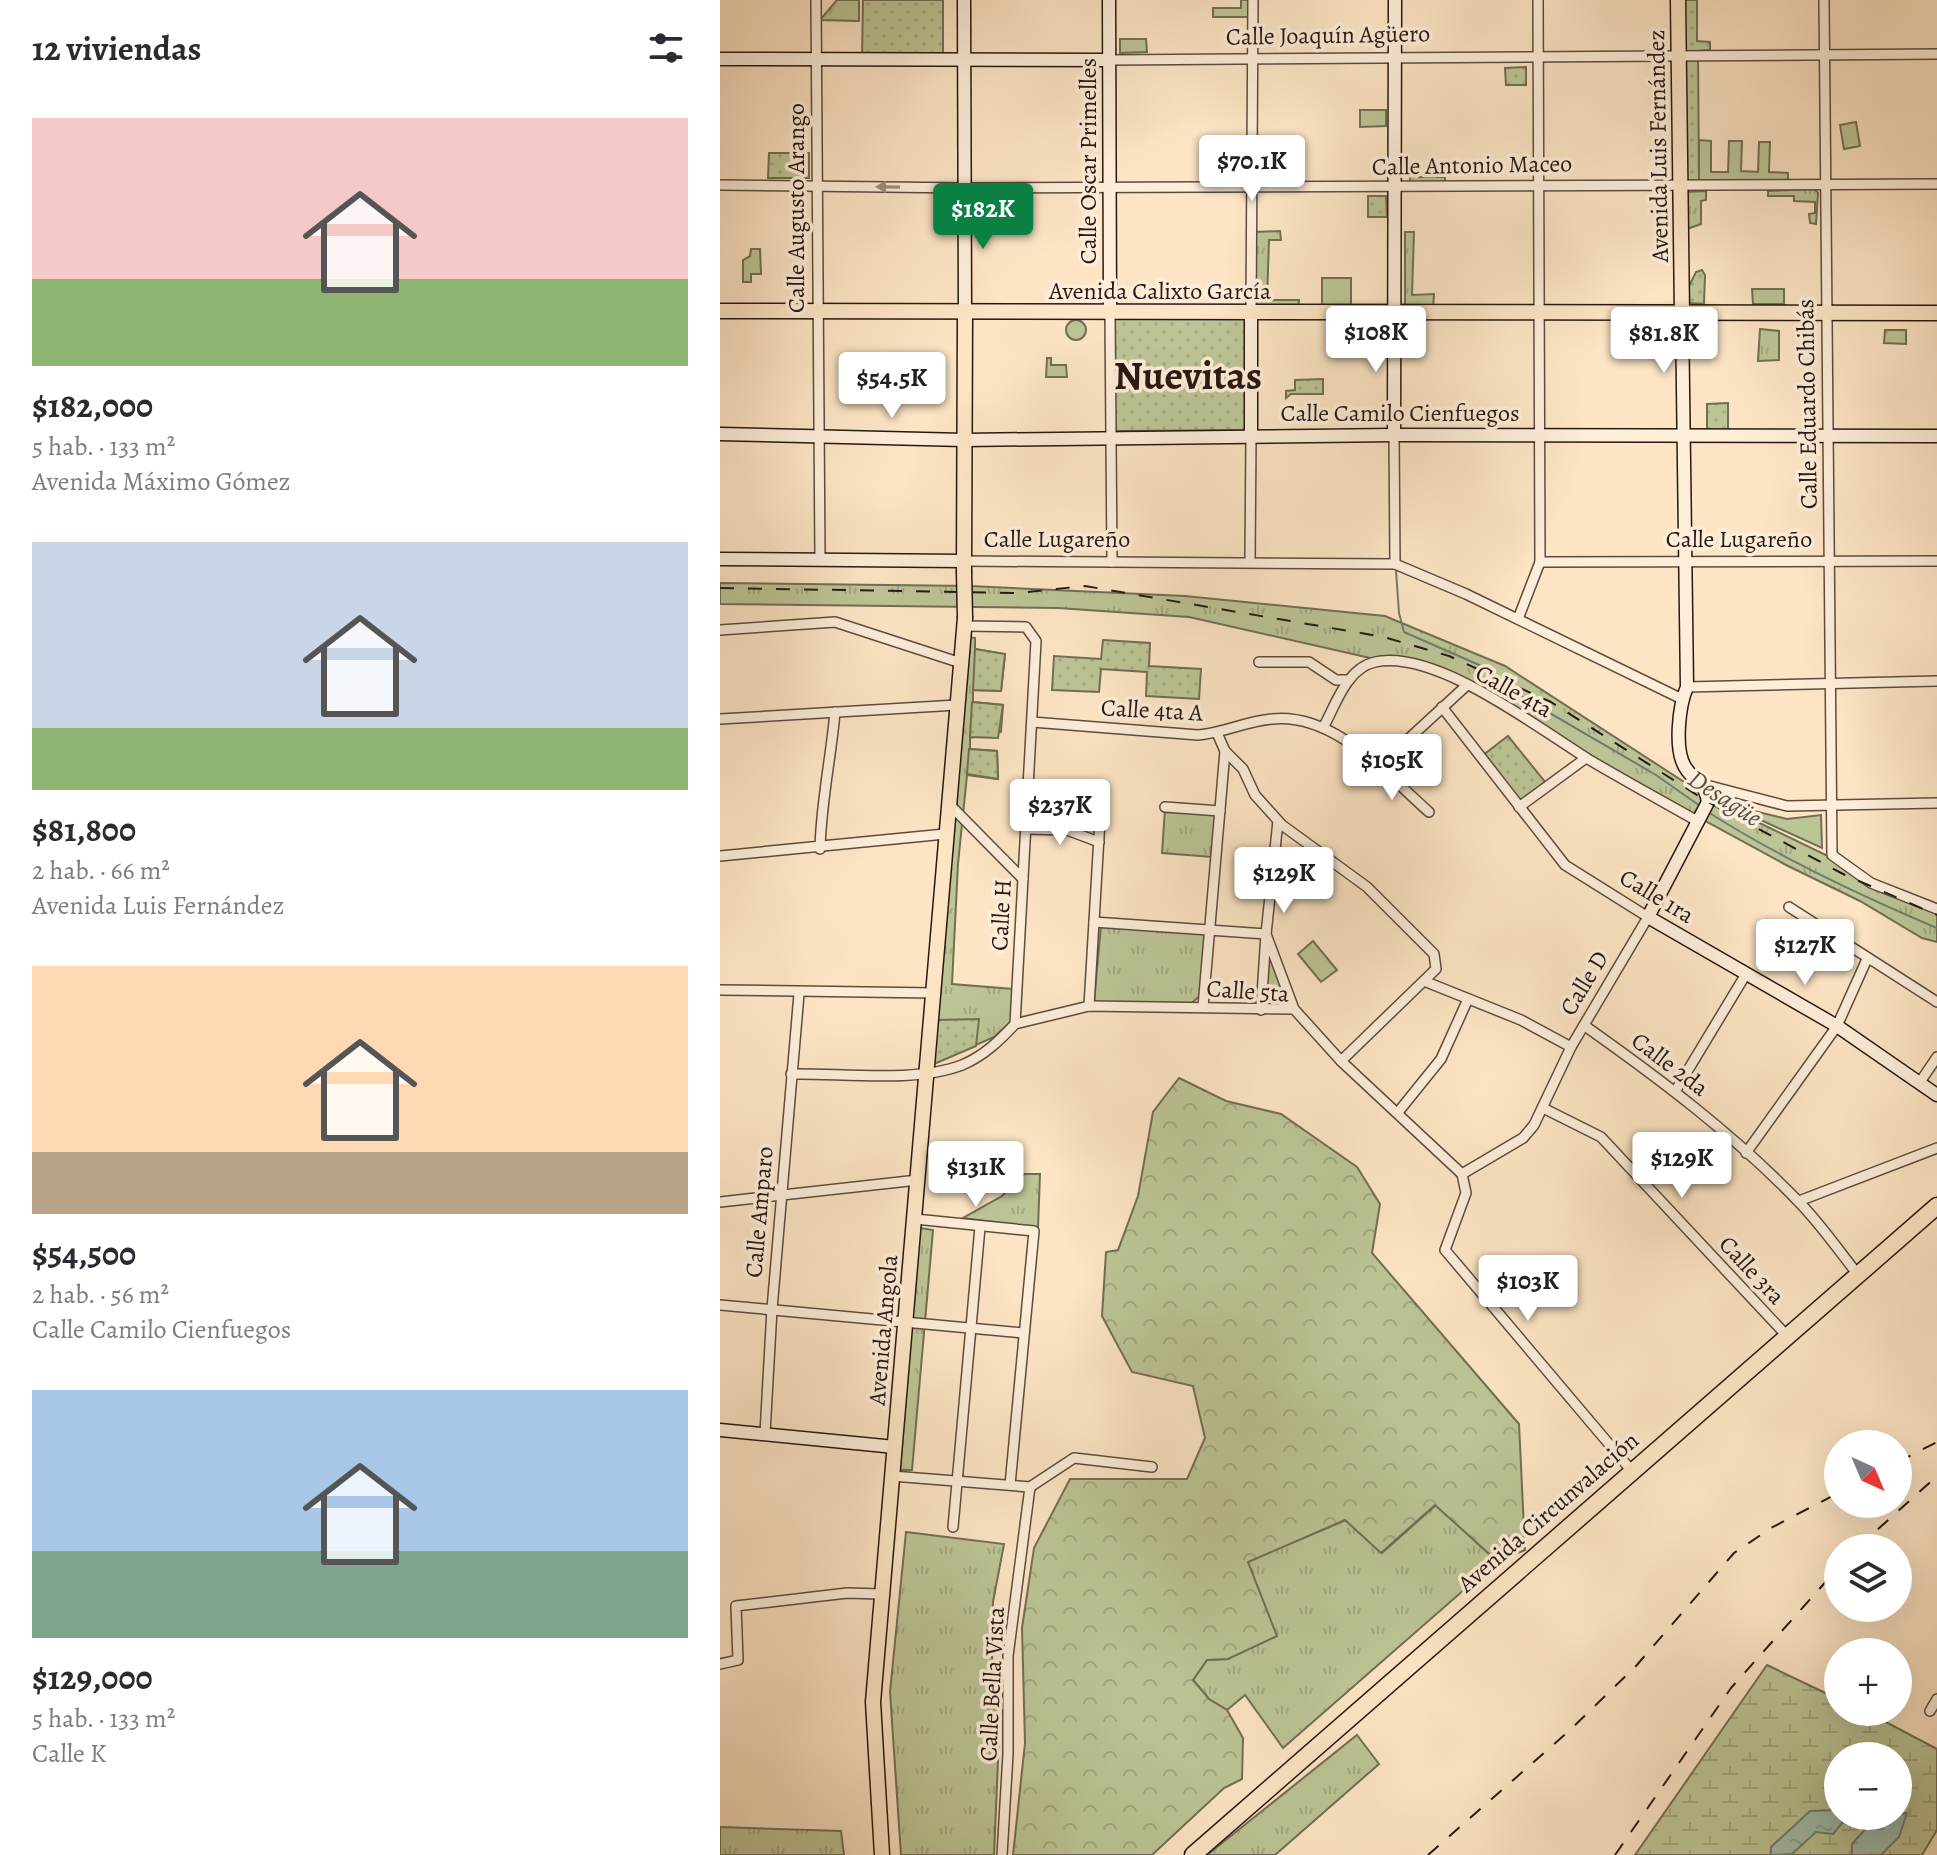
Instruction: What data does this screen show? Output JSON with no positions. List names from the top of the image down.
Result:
{
  "streets": {
    "highway": ["Avenida Circunvalación"],
    "main road": [
      "Calle Joaquín Agüero",
      "Avenida Luis Fernández",
      "Calle Oscar Primelles",
      "Avenida Calixto García",
      "Calle Camilo Cienfuegos",
      "Calle Lugareño",
      "Calle 1ra",
      "Calle D",
      "Avenida Angola"
    ],
    "street": [
      "Calle Antonio Maceo",
      "Calle Augusto Arango",
      "Calle Eduardo Chibás",
      "Calle 4ta",
      "Calle 4ta A",
      "Calle H",
      "Calle 5ta",
      "Calle 2da",
      "Calle Amparo",
      "Calle 3ra",
      "Calle Bella Vista"
    ]
  },
  "crossings": [
    ["Calle Joaquín Agüero", "Avenida Luis Fernández"],
    ["Calle Joaquín Agüero", "Calle Oscar Primelles"],
    ["Calle Joaquín Agüero", "Calle Augusto Arango"],
    ["Calle Joaquín Agüero", "Calle Eduardo Chibás"],
    ["Avenida Luis Fernández", "Calle Antonio Maceo"],
    ["Avenida Luis Fernández", "Avenida Calixto García"],
    ["Avenida Luis Fernández", "Calle Camilo Cienfuegos"],
    ["Avenida Luis Fernández", "Calle Lugareño"],
    ["Calle Oscar Primelles", "Calle Antonio Maceo"],
    ["Calle Oscar Primelles", "Avenida Calixto García"],
    ["Calle Oscar Primelles", "Calle Camilo Cienfuegos"],
    ["Calle Oscar Primelles", "Calle Lugareño"],
    ["Calle Antonio Maceo", "Calle Augusto Arango"],
    ["Calle Antonio Maceo", "Calle Eduardo Chibás"],
    ["Calle Augusto Arango", "Avenida Calixto García"],
    ["Calle Augusto Arango", "Calle Camilo Cienfuegos"],
    ["Calle Augusto Arango", "Calle Lugareño"],
    ["Avenida Calixto García", "Calle Eduardo Chibás"],
    ["Avenida Calixto García", "Avenida Angola"],
    ["Calle Eduardo Chibás", "Calle Camilo Cienfuegos"],
    ["Calle Eduardo Chibás", "Calle Lugareño"],
    ["Calle Camilo Cienfuegos", "Avenida Angola"],
    ["Calle Lugareño", "Avenida Angola"],
    ["Calle 4ta", "Calle D"],
    ["Calle 4ta A", "Calle H"],
    ["Calle 1ra", "Calle D"],
    ["Calle H", "Calle 5ta"],
    ["Calle H", "Avenida Angola"],
    ["Calle D", "Calle 5ta"],
    ["Calle D", "Calle 2da"],
    ["Calle D", "Calle 3ra"],
    ["Calle 2da", "Avenida Circunvalación"],
    ["Calle 3ra", "Avenida Circunvalación"]
  ],
  "districts": ["Nuevitas"],
  "water": ["Desagüe"],
  "north": "bottom right",
  "page": {
    "heading": "12 viviendas",
    "list": [
      {
        "name": "$182,000",
        "note": "5 hab. · 133 m² · Avenida Máximo Gómez"
      },
      {
        "name": "$81,800",
        "note": "2 hab. · 66 m² · Avenida Luis Fernández"
      },
      {
        "name": "$54,500",
        "note": "2 hab. · 56 m² · Calle Camilo Cienfuegos"
      },
      {
        "name": "$129,000",
        "note": "5 hab. · 133 m² · Calle K"
      }
    ],
    "price": [
      "$70.1K",
      "$182K",
      "$108K",
      "$81.8K",
      "$54.5K",
      "$105K",
      "$237K",
      "$129K",
      "$127K",
      "$129K",
      "$131K",
      "$103K"
    ],
    "map_buttons": ["+", "−"]
  }
}
